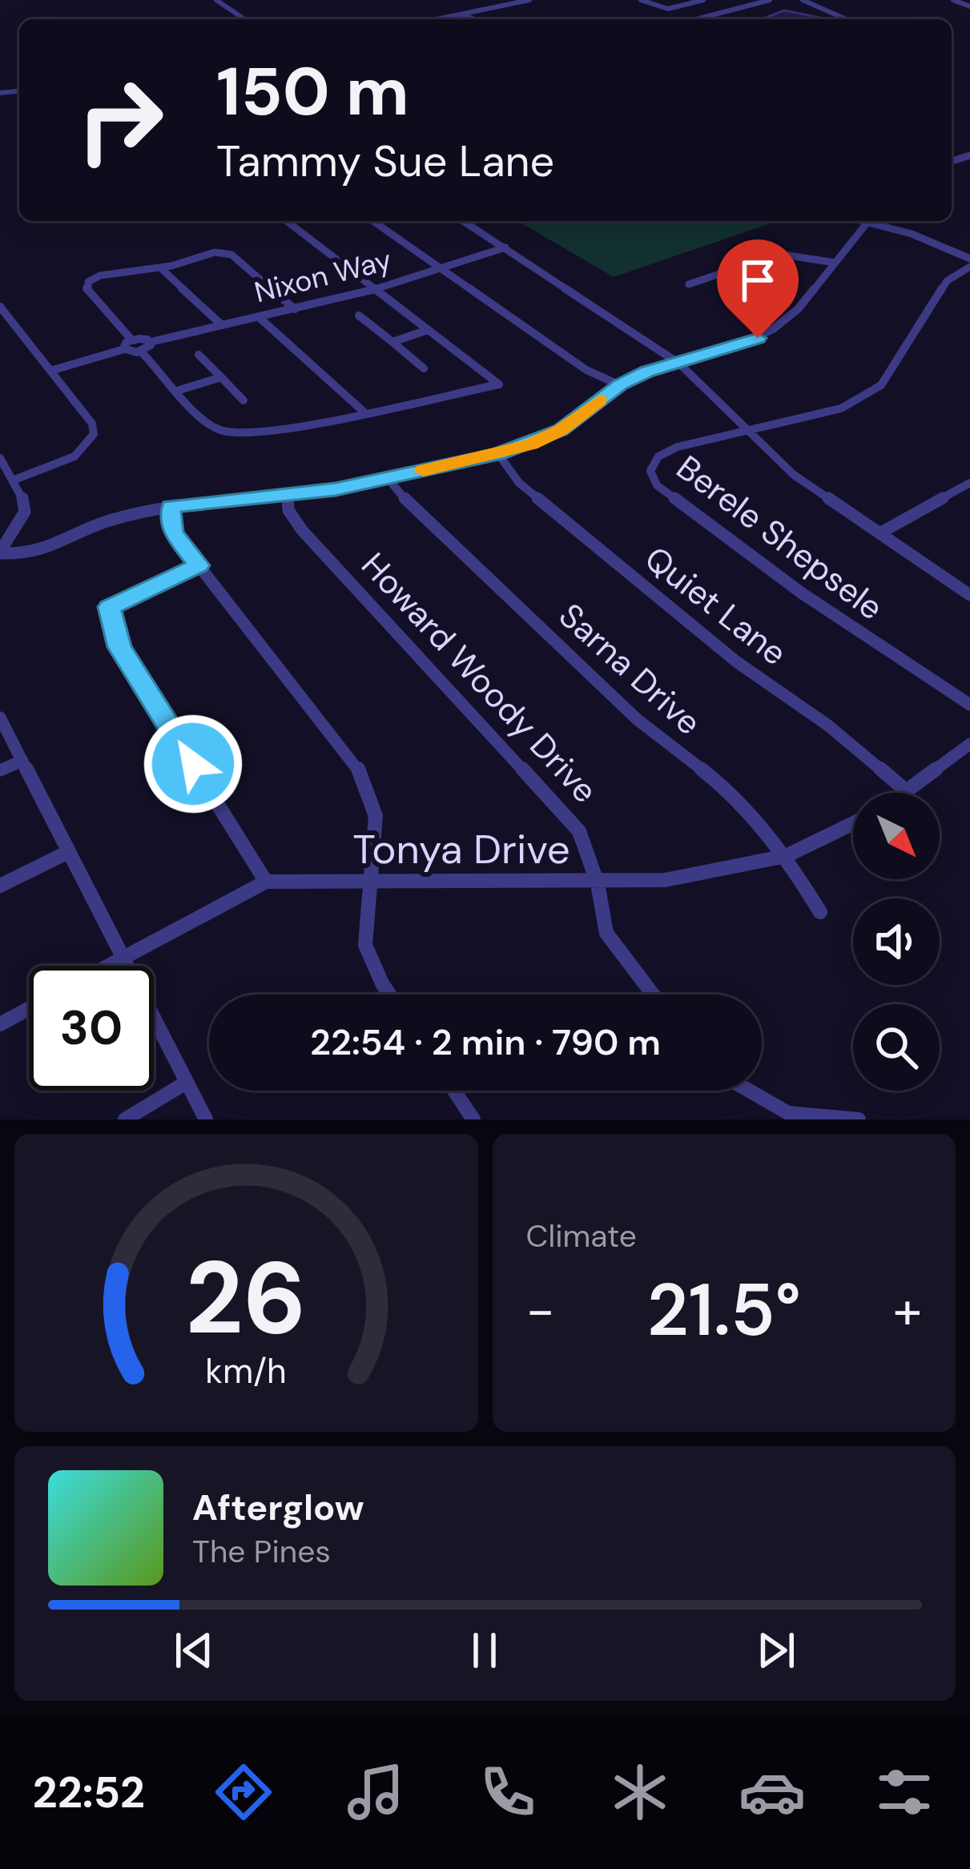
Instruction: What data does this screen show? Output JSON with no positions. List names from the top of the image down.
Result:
{
  "streets": {
    "street": [
      "Nixon Way",
      "Berele Shepsele",
      "Quiet Lane",
      "Sarna Drive",
      "Howard Woody Drive",
      "Tonya Drive"
    ]
  },
  "crossings": [
    ["Sarna Drive", "Tonya Drive"],
    ["Howard Woody Drive", "Tonya Drive"]
  ],
  "north": "bottom right",
  "page": {
    "turn": ["150 m", "Tammy Sue Lane"],
    "limit": "30",
    "trip": "22:54 · 2 min · 790 m",
    "tile": "Climate",
    "heat": ["−", "21.5°", "+"],
    "song": ["Afterglow", "The Pines"],
    "tabs": "22:52",
    "gauge": ["26", "km/h"]
  }
}
